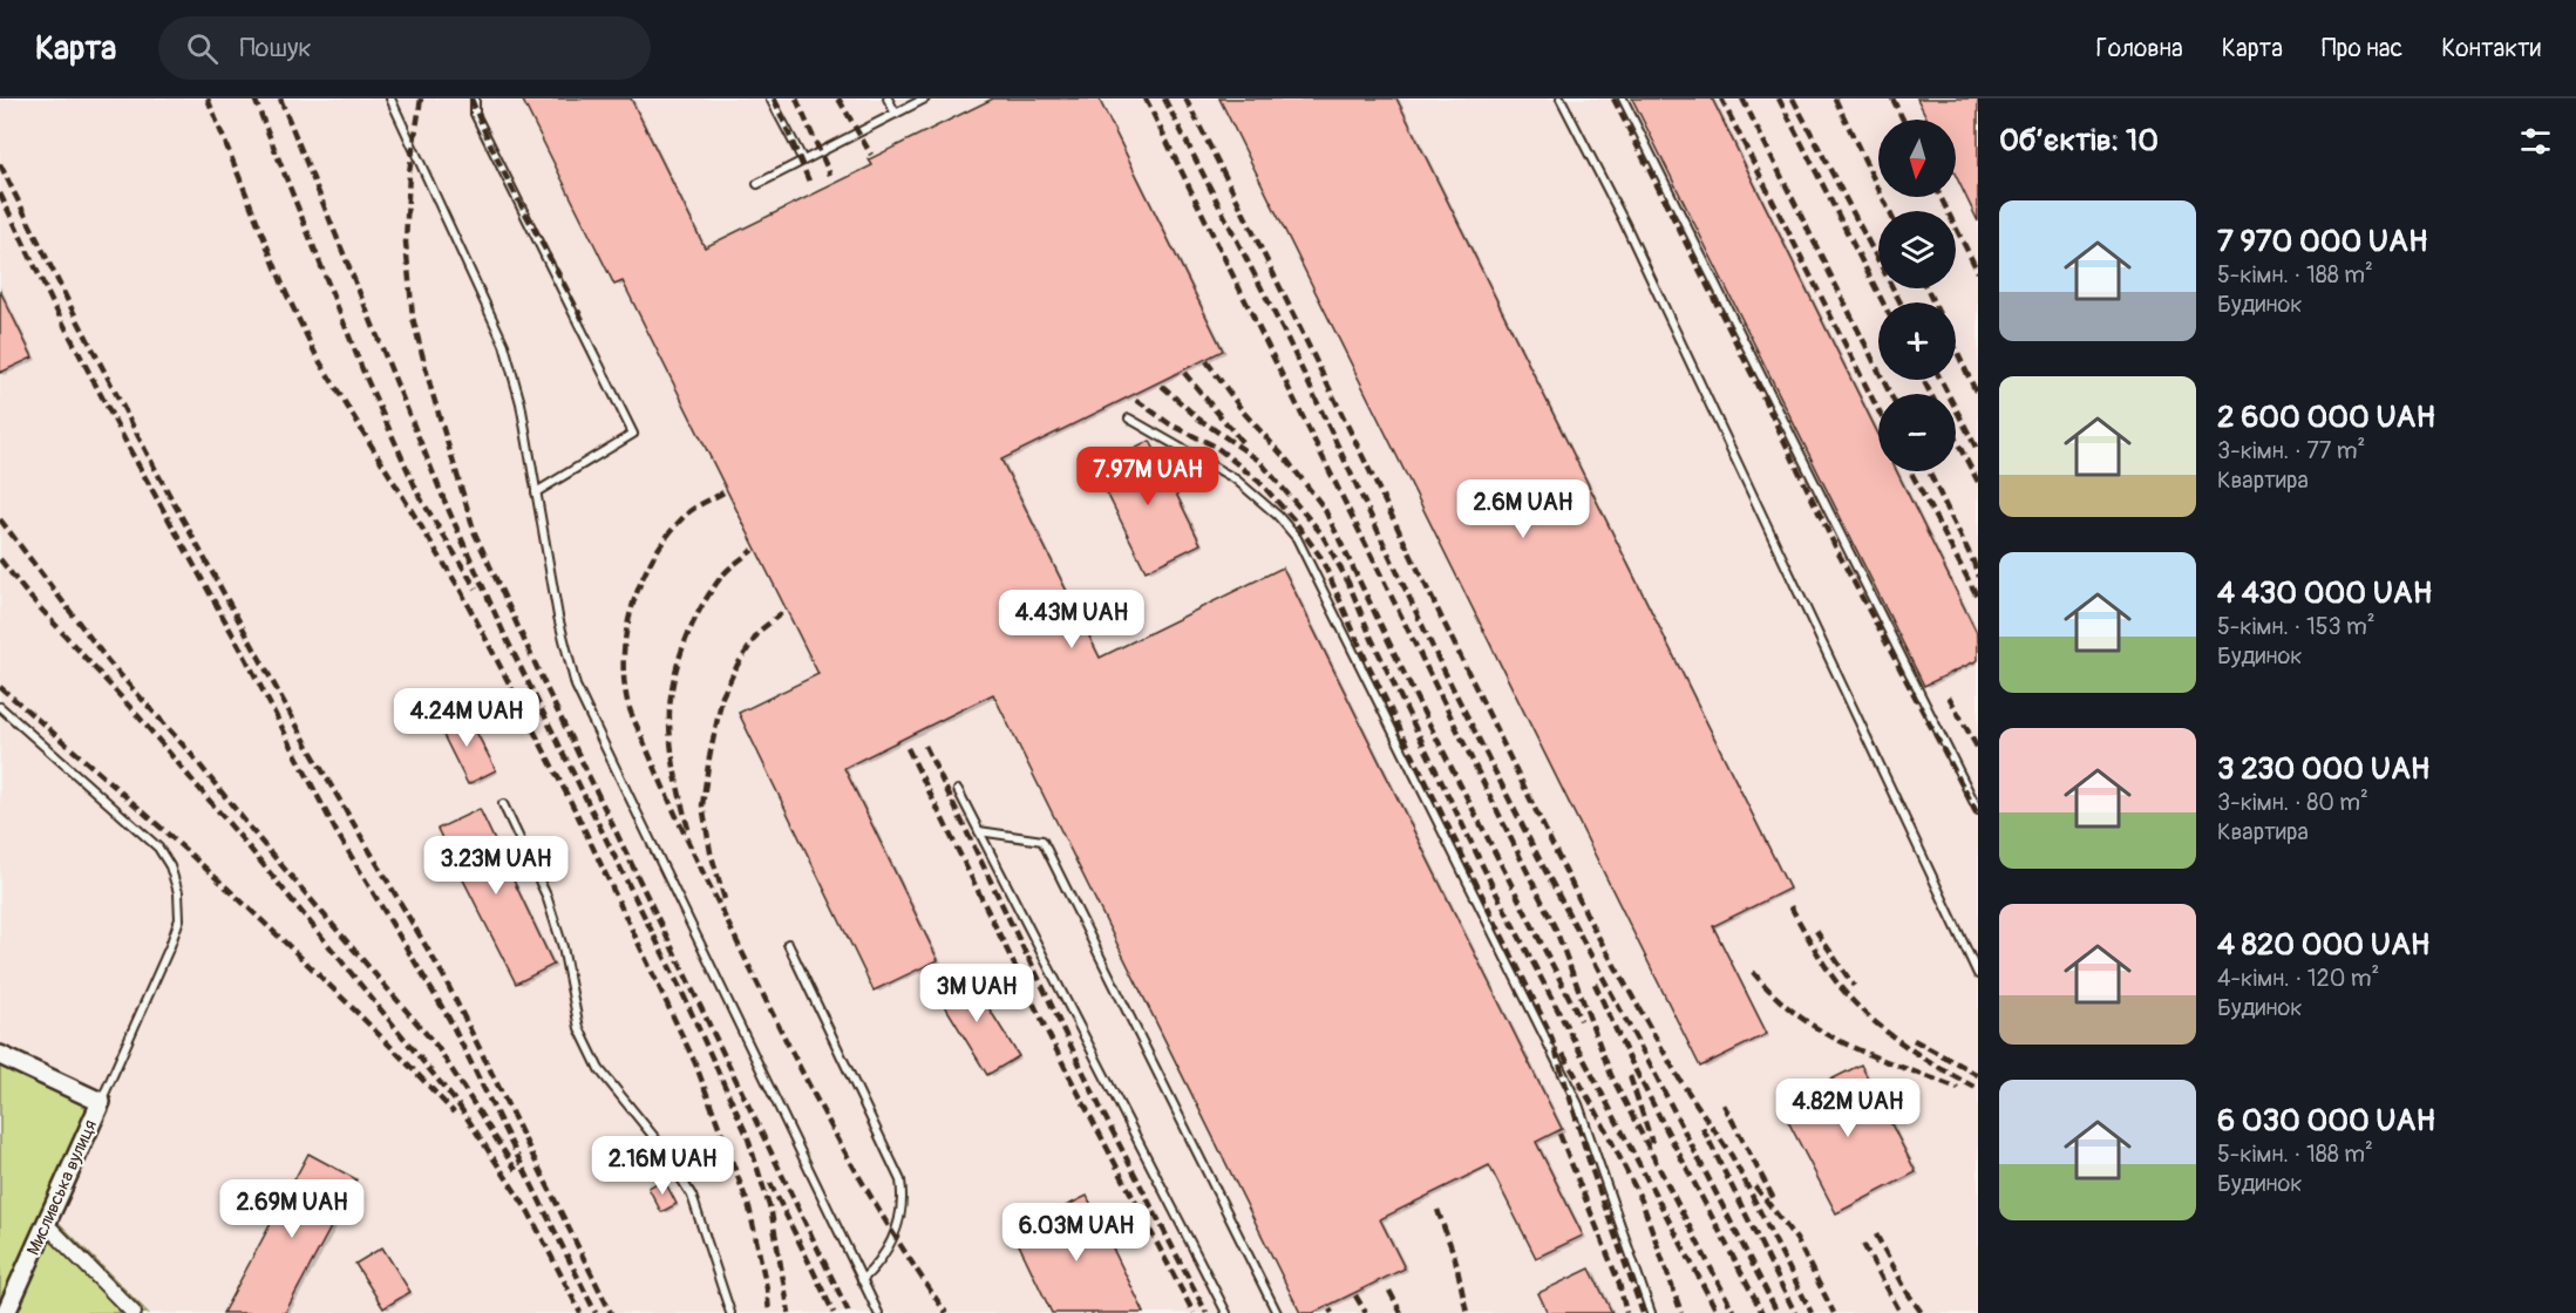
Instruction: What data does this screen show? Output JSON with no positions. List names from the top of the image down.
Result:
{
  "streets": {
    "street": ["Мисливська вулиця"]
  },
  "north": "bottom",
  "page": {
    "header": "Карта",
    "search": "Пошук",
    "nav": [
      "Головна",
      "Карта",
      "Про нас",
      "Контакти"
    ],
    "heading": "Об’єктів: 10",
    "map_buttons": ["+", "−"],
    "list": [
      {
        "name": "7 970 000 UAH",
        "note": "5-кімн. · 188 m² · Будинок"
      },
      {
        "name": "2 600 000 UAH",
        "note": "3-кімн. · 77 m² · Квартира"
      },
      {
        "name": "4 430 000 UAH",
        "note": "5-кімн. · 153 m² · Будинок"
      },
      {
        "name": "3 230 000 UAH",
        "note": "3-кімн. · 80 m² · Квартира"
      },
      {
        "name": "4 820 000 UAH",
        "note": "4-кімн. · 120 m² · Будинок"
      },
      {
        "name": "6 030 000 UAH",
        "note": "5-кімн. · 188 m² · Будинок"
      }
    ],
    "price": [
      "7.97M UAH",
      "2.6M UAH",
      "4.43M UAH",
      "4.24M UAH",
      "3.23M UAH",
      "3M UAH",
      "4.82M UAH",
      "2.16M UAH",
      "2.69M UAH",
      "6.03M UAH"
    ]
  }
}
